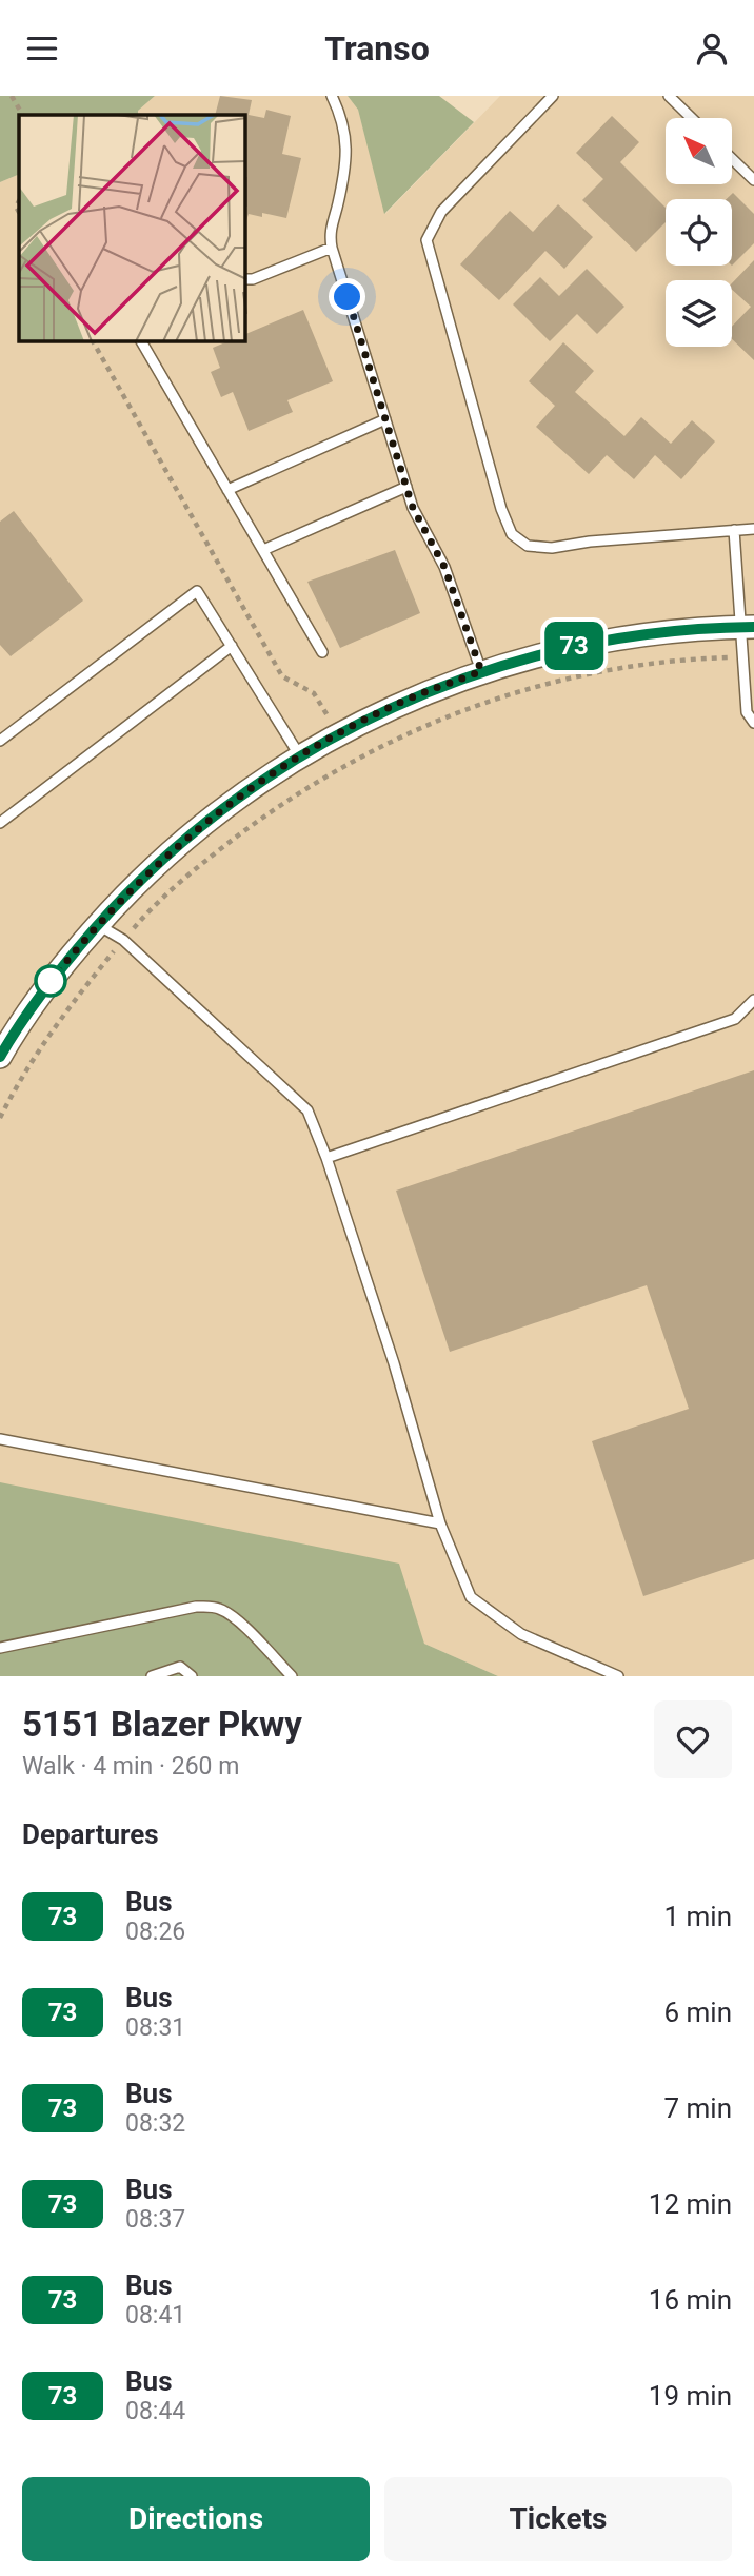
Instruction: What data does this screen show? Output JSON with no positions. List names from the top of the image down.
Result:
{
  "lines": ["bus line 73"],
  "north": "top left",
  "page": {
    "header": "Transo",
    "on_map": "73",
    "heading": [
      ["5151 Blazer Pkwy", "Walk · 4 min · 260 m"],
      "Departures"
    ],
    "list": [
      {
        "mark": "73",
        "name": "Bus",
        "note": "08:26",
        "value": "1 min"
      },
      {
        "mark": "73",
        "name": "Bus",
        "note": "08:31",
        "value": "6 min"
      },
      {
        "mark": "73",
        "name": "Bus",
        "note": "08:32",
        "value": "7 min"
      },
      {
        "mark": "73",
        "name": "Bus",
        "note": "08:37",
        "value": "12 min"
      },
      {
        "mark": "73",
        "name": "Bus",
        "note": "08:41",
        "value": "16 min"
      },
      {
        "mark": "73",
        "name": "Bus",
        "note": "08:44",
        "value": "19 min"
      }
    ],
    "buttons": ["Directions", "Tickets"]
  }
}
